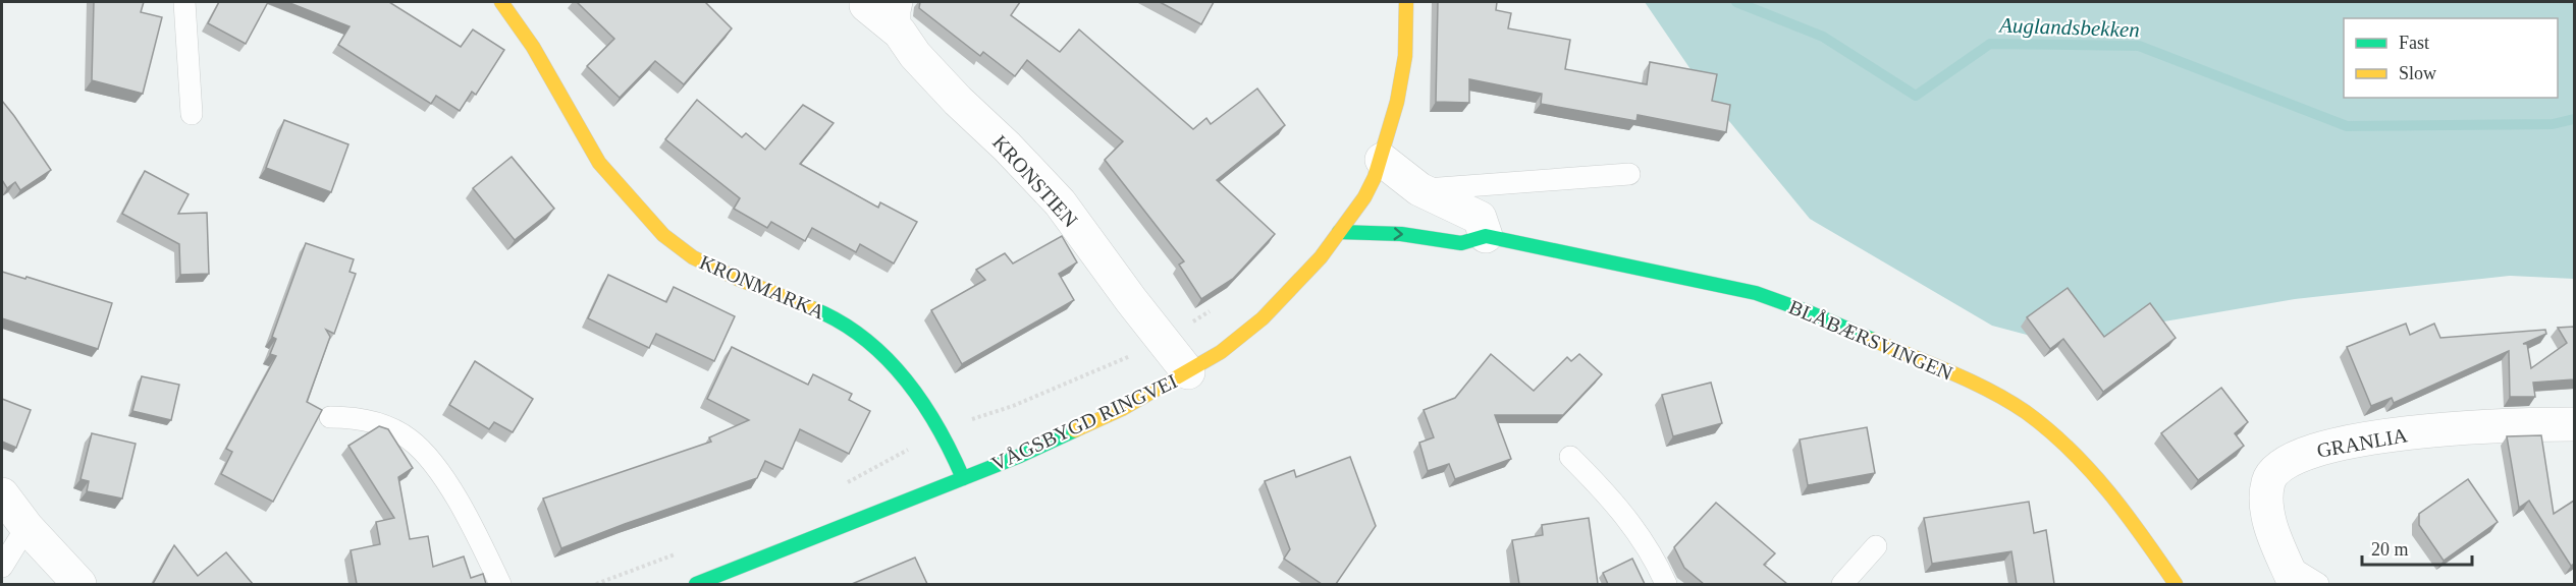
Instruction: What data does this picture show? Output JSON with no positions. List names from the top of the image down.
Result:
{
  "streets": {
    "street": [
      "KRONSTIEN",
      "KRONMARKA",
      "BLÅBÆRSVINGEN",
      "VÅGSBYGD RINGVEI",
      "GRANLIA"
    ]
  },
  "crossings": [
    ["KRONSTIEN", "VÅGSBYGD RINGVEI"],
    ["KRONMARKA", "VÅGSBYGD RINGVEI"],
    ["BLÅBÆRSVINGEN", "VÅGSBYGD RINGVEI"]
  ],
  "water": ["Auglandsbekken"],
  "legend": ["Fast", "Slow"],
  "scale_bar": "20 m"
}
